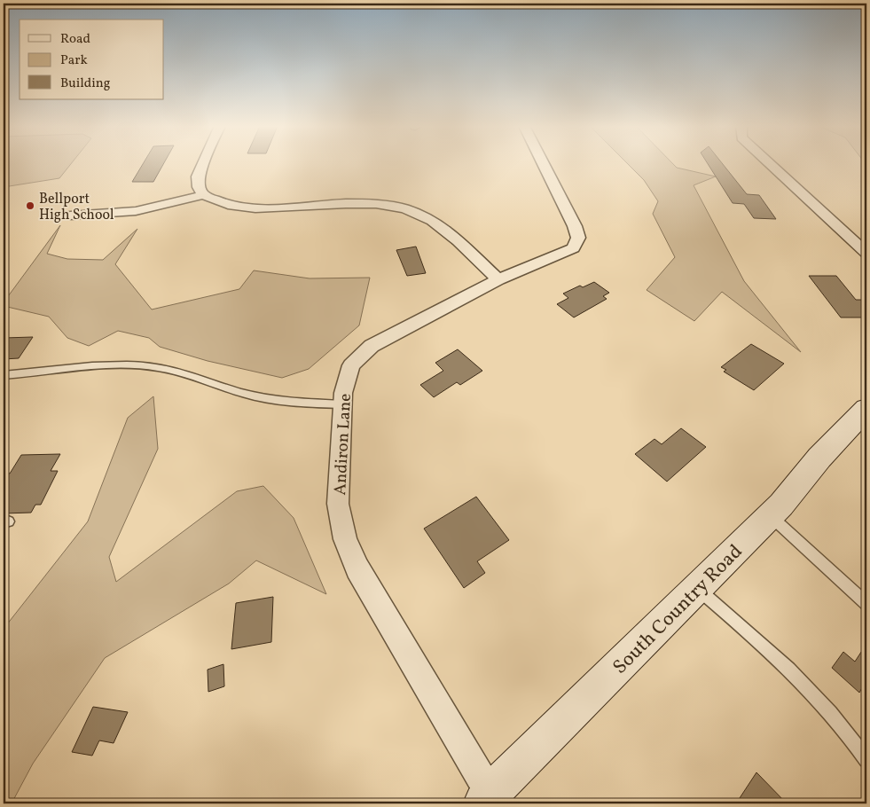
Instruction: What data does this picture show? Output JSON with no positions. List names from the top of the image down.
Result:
{
  "streets": {
    "main road": ["South Country Road"],
    "street": ["Andiron Lane"]
  },
  "crossings": [
    ["Andiron Lane", "South Country Road"]
  ],
  "places": ["Bellport High School"],
  "legend": ["Road", "Park", "Building"]
}
